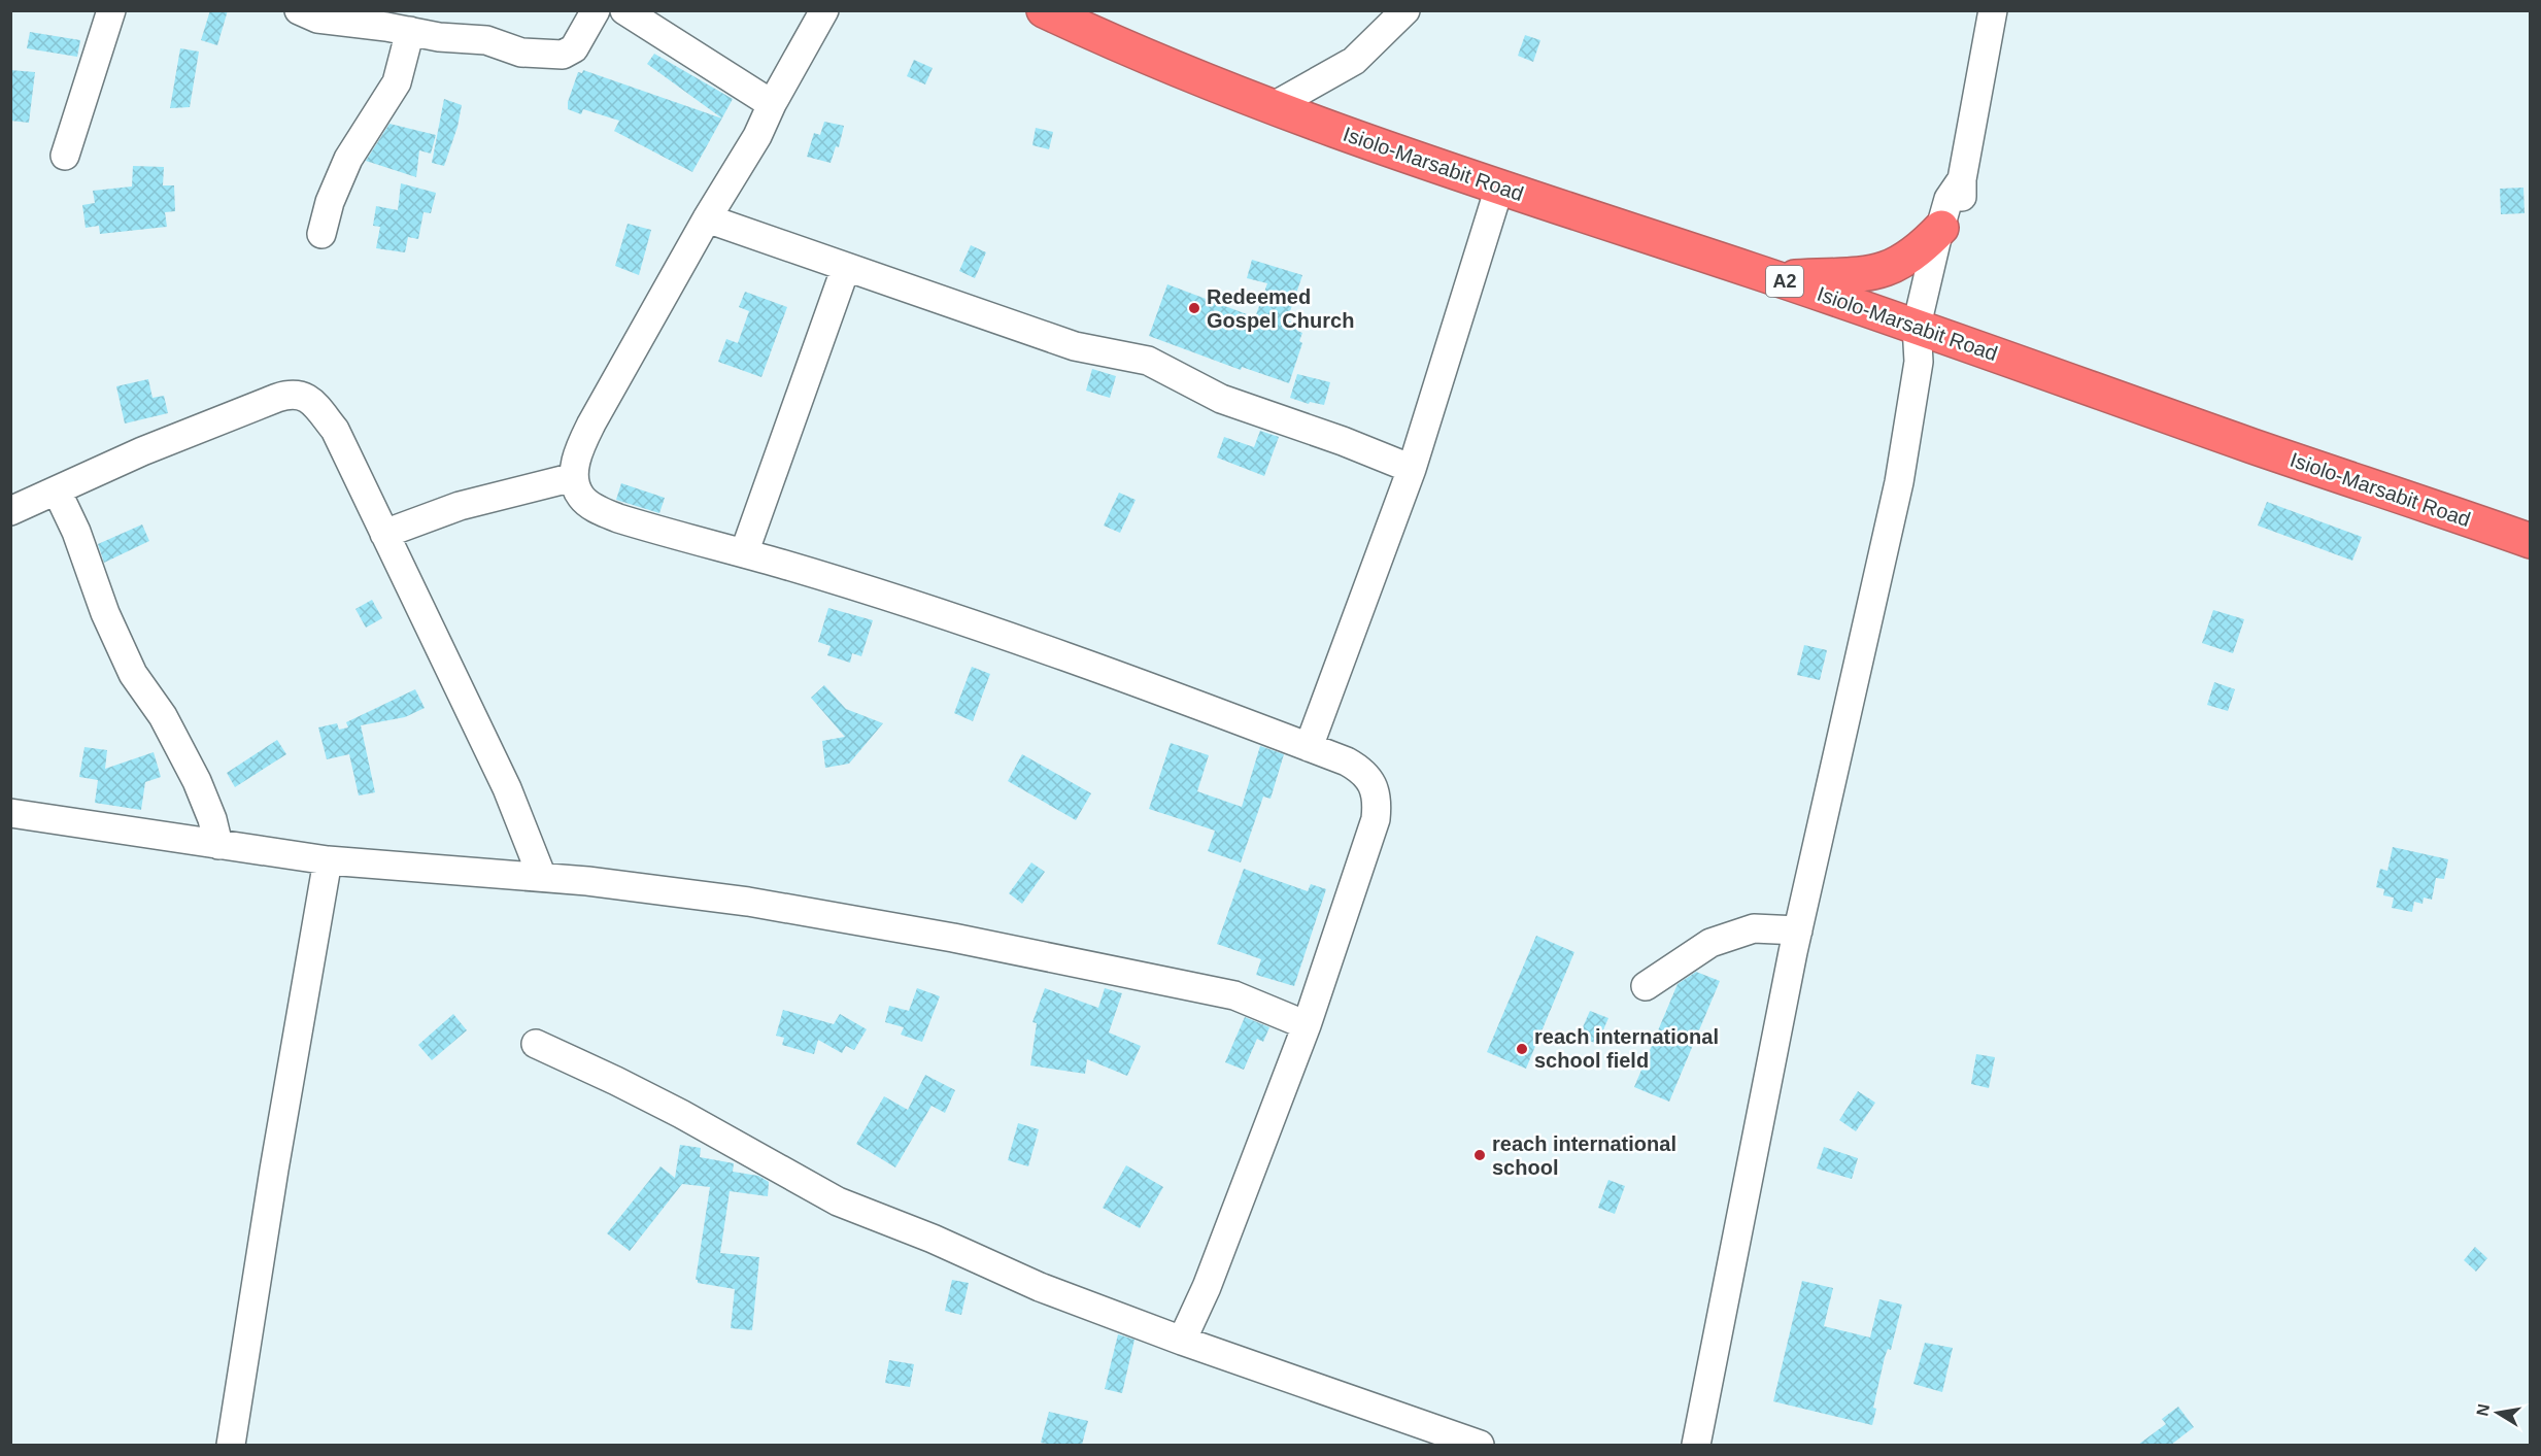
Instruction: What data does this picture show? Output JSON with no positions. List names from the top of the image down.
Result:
{
  "streets": {
    "highway": ["Isiolo-Marsabit Road", "A2"]
  },
  "places": ["Redeemed Gospel Church", "reach international school field", "reach international school"],
  "north": "left"
}
